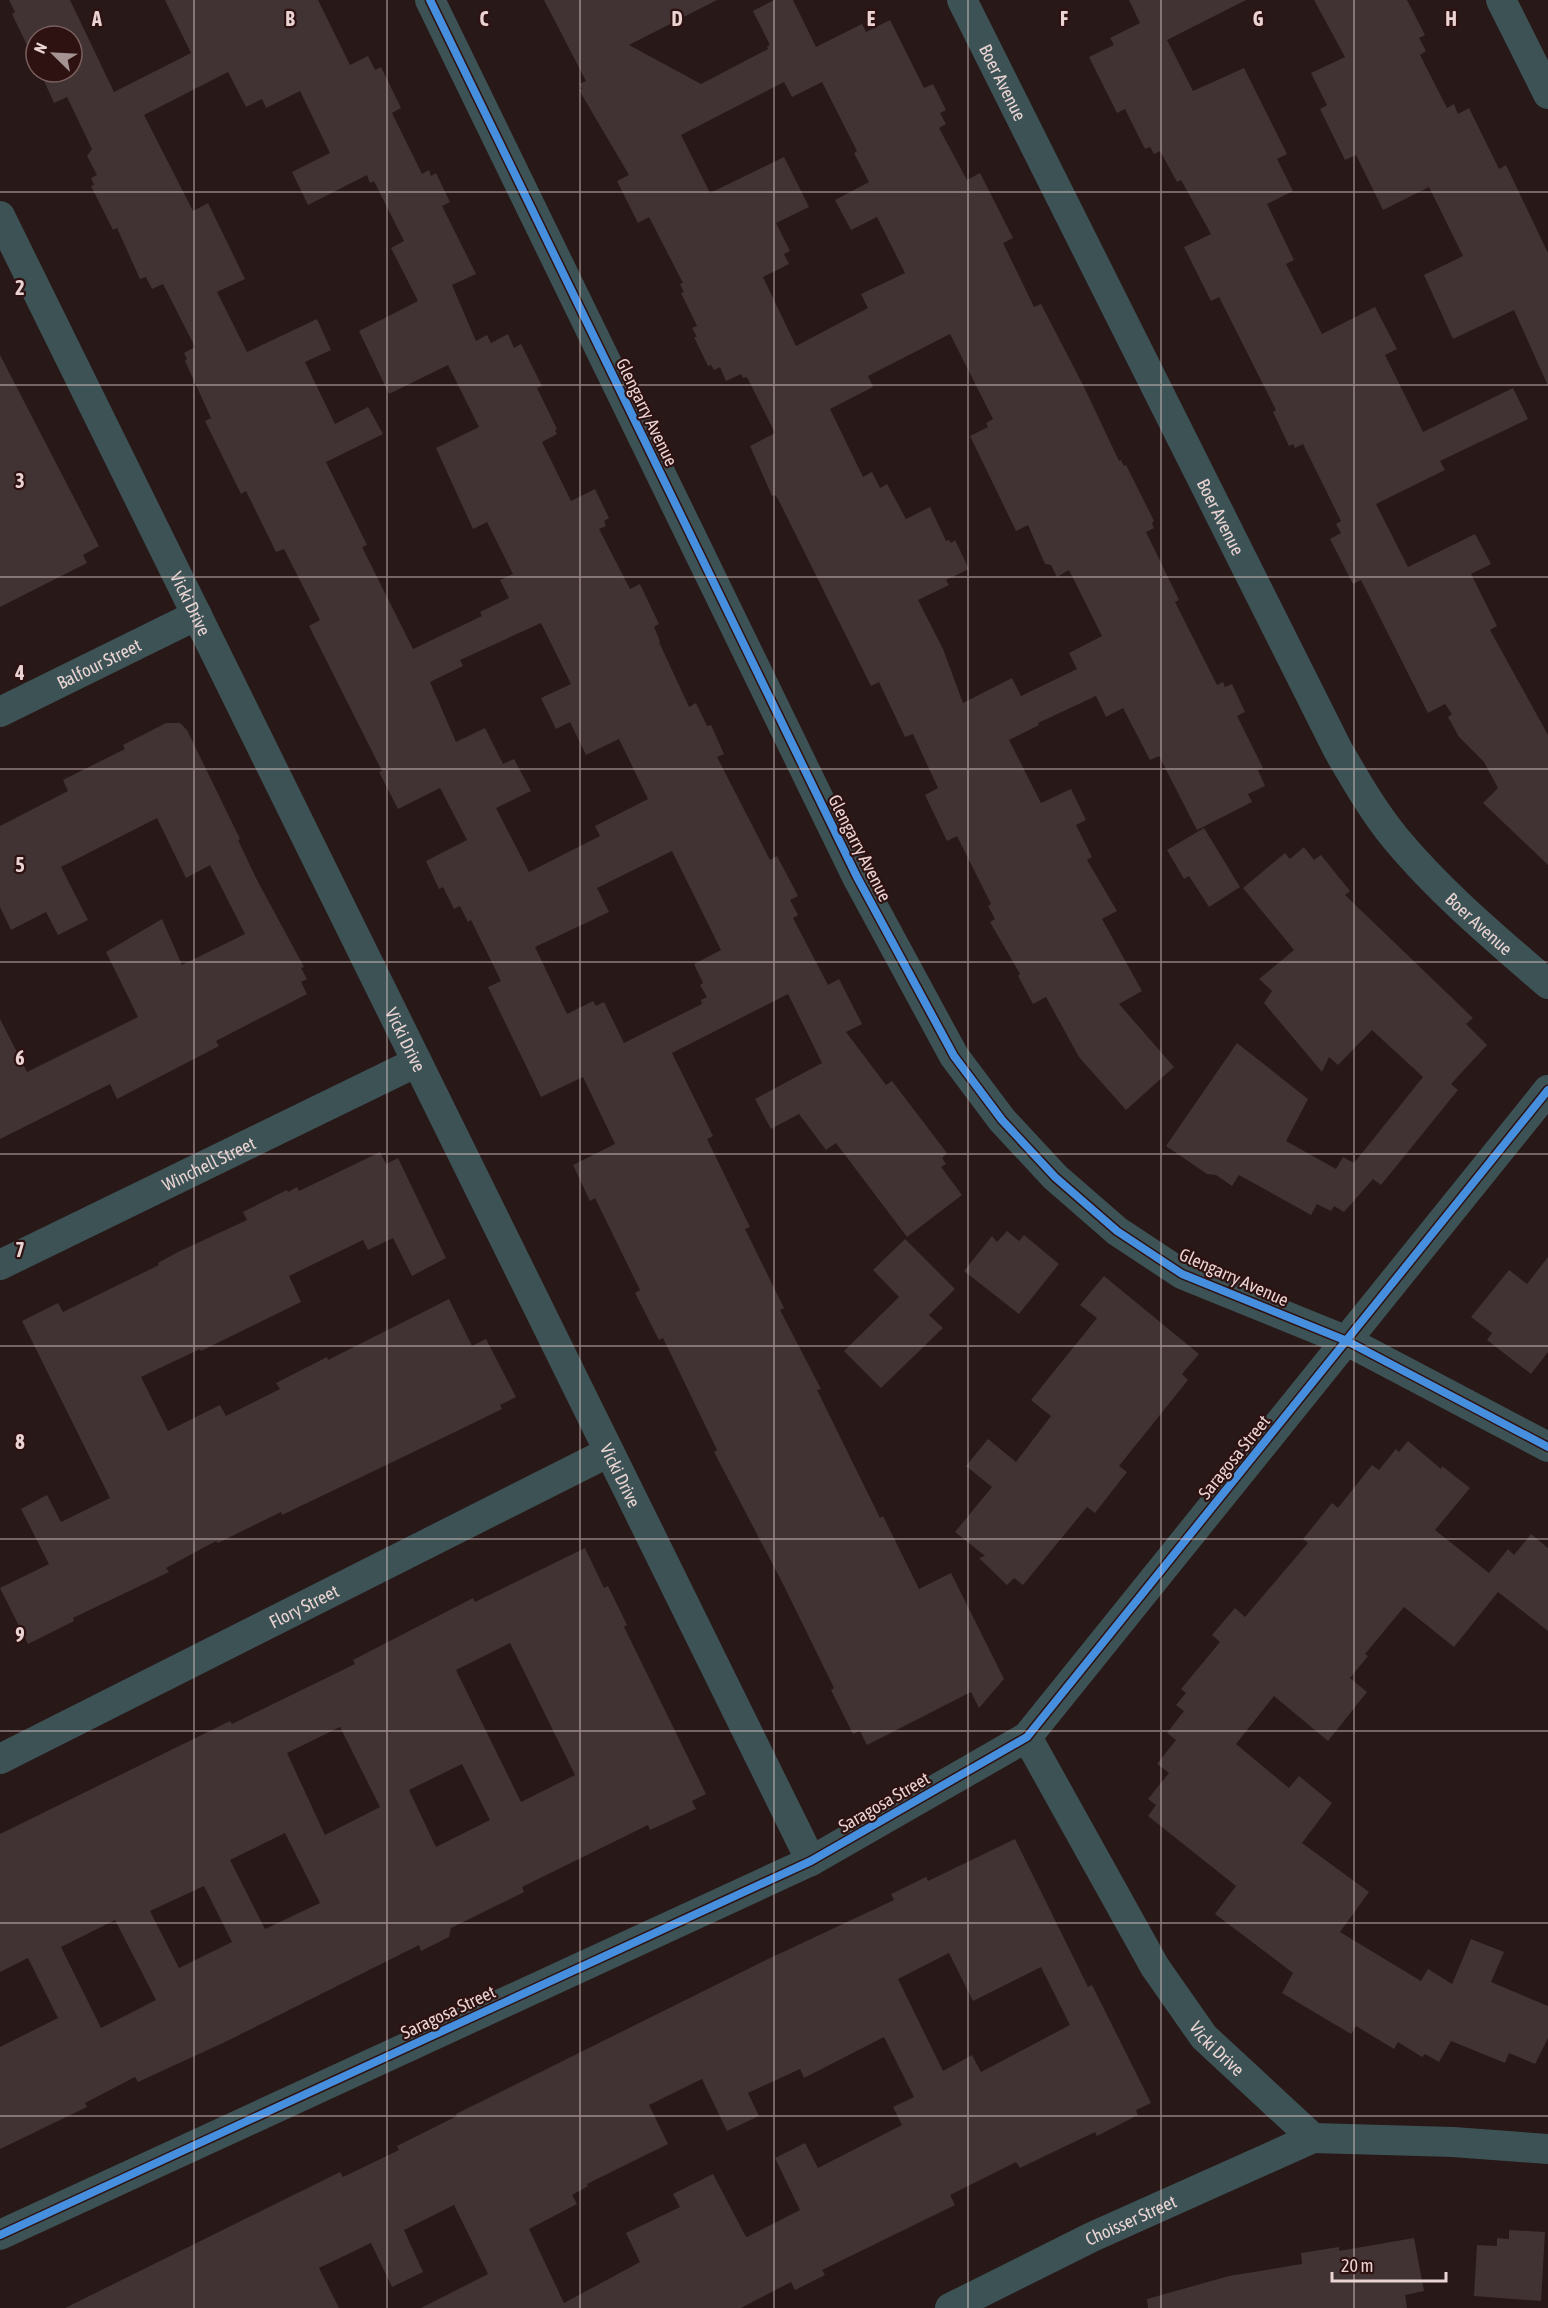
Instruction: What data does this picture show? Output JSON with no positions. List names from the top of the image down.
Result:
{
  "streets": {
    "street": [
      "Boer Avenue",
      "Glengarry Avenue",
      "Vicki Drive",
      "Balfour Street",
      "Winchell Street",
      "Saragosa Street",
      "Flory Street",
      "Choisser Street"
    ]
  },
  "crossings": [
    ["Glengarry Avenue", "Saragosa Street"],
    ["Vicki Drive", "Balfour Street"],
    ["Vicki Drive", "Winchell Street"],
    ["Vicki Drive", "Saragosa Street"],
    ["Vicki Drive", "Flory Street"],
    ["Vicki Drive", "Choisser Street"]
  ],
  "scale_bar": "20 m",
  "north": "top left",
  "grid": {
    "columns": [
      "A",
      "B",
      "C",
      "D",
      "E",
      "F",
      "G",
      "H"
    ],
    "rows": [
      "2",
      "3",
      "4",
      "5",
      "6",
      "7",
      "8",
      "9"
    ]
  }
}
